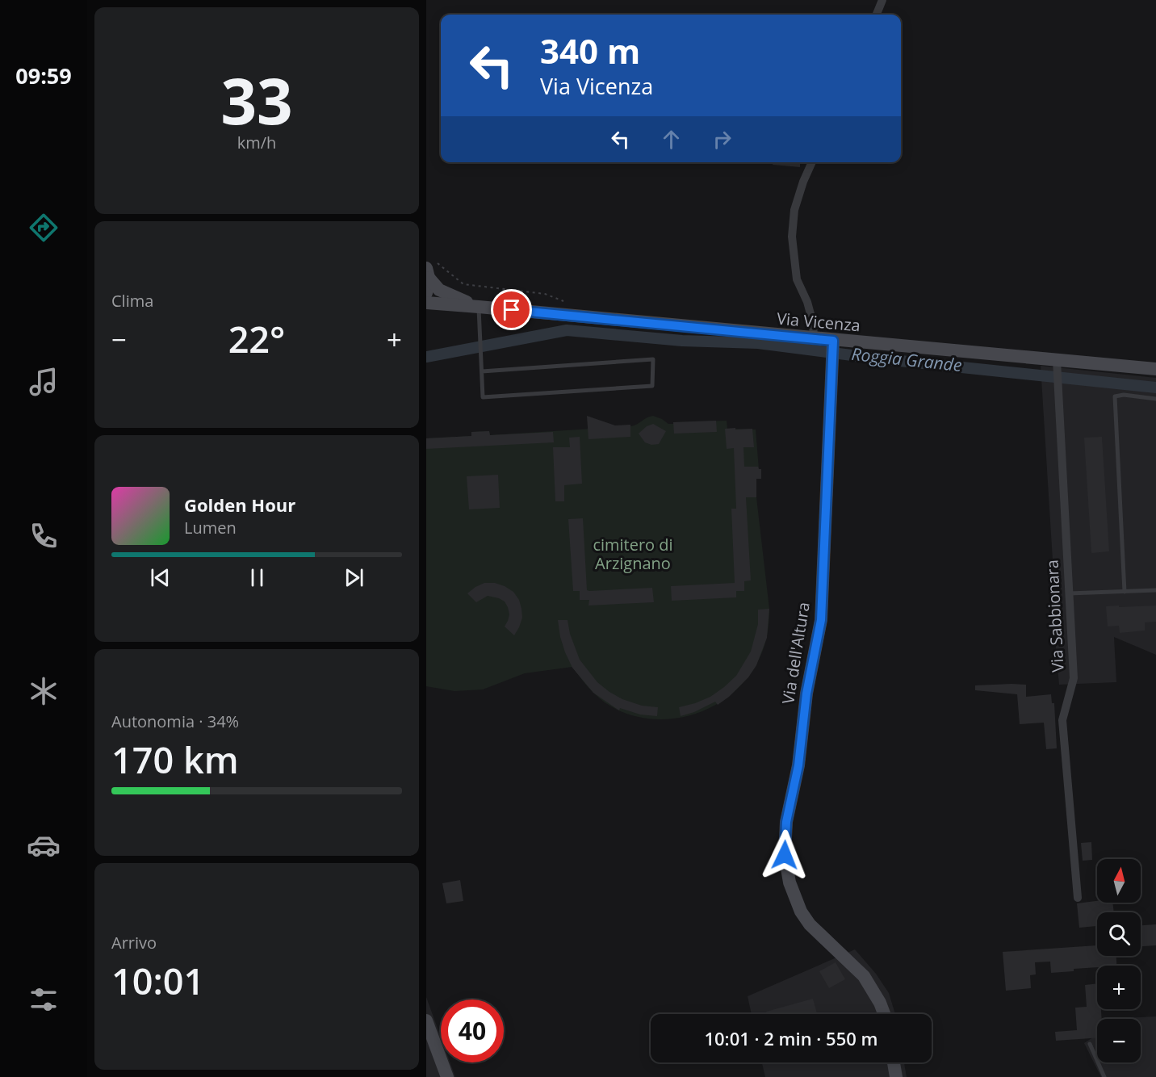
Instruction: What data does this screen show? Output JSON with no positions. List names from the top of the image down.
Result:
{
  "streets": {
    "main road": ["Via Vicenza", "Via dell'Altura"],
    "street": ["Via Sabbionara"]
  },
  "crossings": [
    ["Via Vicenza", "Via Sabbionara"],
    ["Via Vicenza", "Via dell'Altura"]
  ],
  "water": ["Roggia Grande"],
  "parks": ["cimitero di Arzignano"],
  "north": "top",
  "page": {
    "tabs": "09:59",
    "tile": [
      ["33", "km/h"],
      "Clima",
      ["Autonomia · 34%", "170 km"],
      ["Arrivo", "10:01"]
    ],
    "turn": ["340 m", "Via Vicenza"],
    "heat": ["−", "22°", "+"],
    "song": ["Golden Hour", "Lumen"],
    "map_buttons": ["+", "−"],
    "limit": "40",
    "trip": "10:01 · 2 min · 550 m"
  }
}
